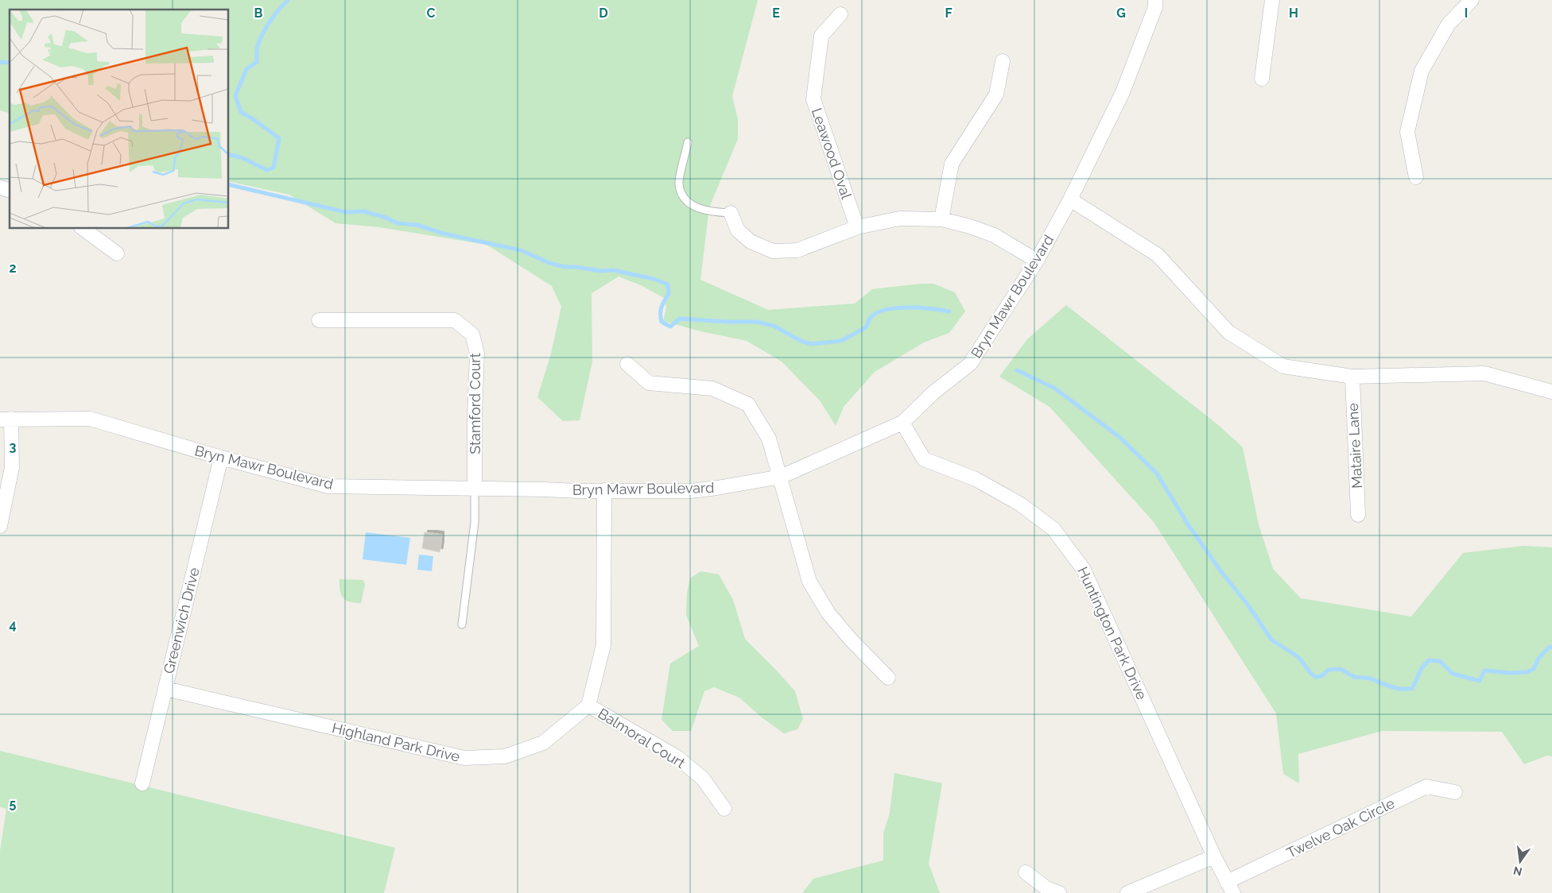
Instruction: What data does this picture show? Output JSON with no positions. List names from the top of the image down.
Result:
{
  "streets": {
    "street": [
      "Leawood Oval",
      "Bryn Mawr Boulevard",
      "Stamford Court",
      "Mataire Lane",
      "Greenwich Drive",
      "Huntington Park Drive",
      "Balmoral Court",
      "Highland Park Drive",
      "Twelve Oak Circle"
    ]
  },
  "crossings": [
    ["Bryn Mawr Boulevard", "Stamford Court"],
    ["Bryn Mawr Boulevard", "Greenwich Drive"],
    ["Bryn Mawr Boulevard", "Huntington Park Drive"],
    ["Greenwich Drive", "Highland Park Drive"],
    ["Huntington Park Drive", "Twelve Oak Circle"],
    ["Balmoral Court", "Highland Park Drive"]
  ],
  "north": "bottom",
  "grid": {
    "columns": [
      "B",
      "C",
      "D",
      "E",
      "F",
      "G",
      "H",
      "I"
    ],
    "rows": [
      "2",
      "3",
      "4",
      "5"
    ]
  }
}
